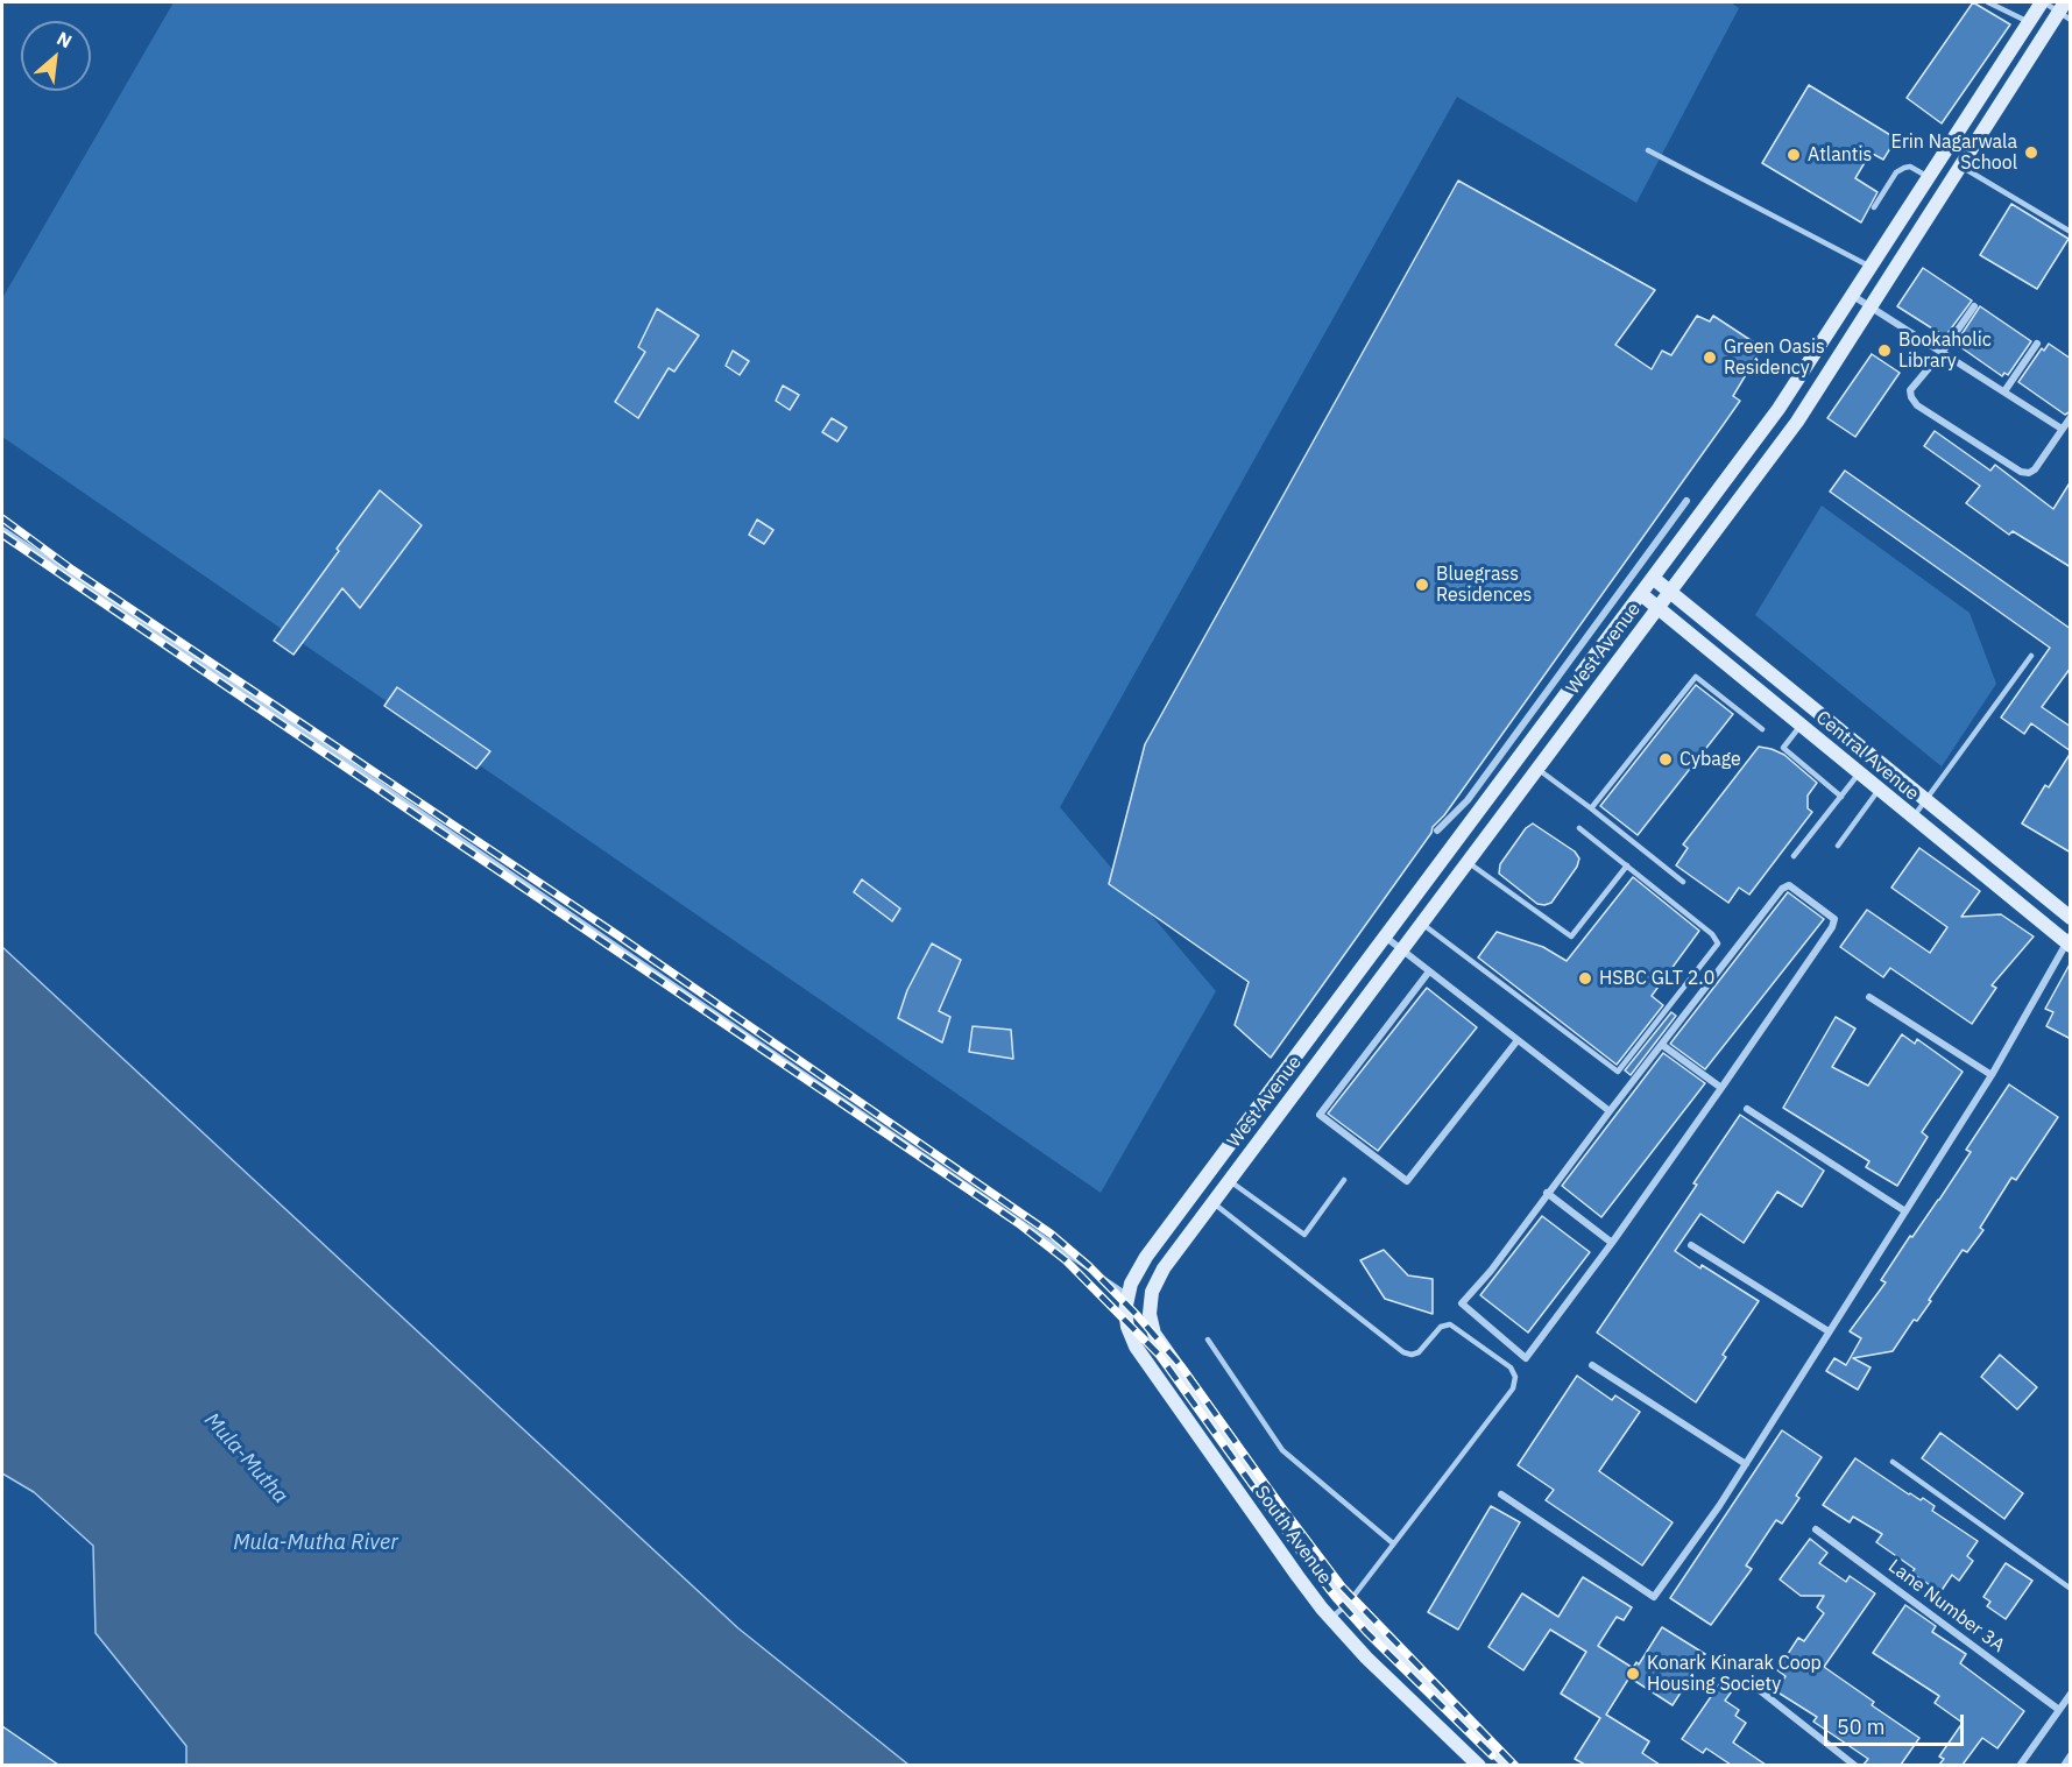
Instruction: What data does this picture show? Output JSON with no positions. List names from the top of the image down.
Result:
{
  "streets": {
    "main road": ["West Avenue", "Central Avenue", "South Avenue"],
    "street": ["Lane Number 3A"]
  },
  "crossings": [
    ["West Avenue", "Central Avenue"],
    ["West Avenue", "South Avenue"]
  ],
  "water": ["Mula-Mutha", "Mula-Mutha River"],
  "places": [
    "Erin Nagarwala School",
    "Atlantis",
    "Bookaholic Library",
    "Green Oasis Residency",
    "Bluegrass Residences",
    "Cybage",
    "HSBC GLT 2.0",
    "Konark Kinarak Coop Housing Society"
  ],
  "scale_bar": "50 m",
  "north": "top right"
}
